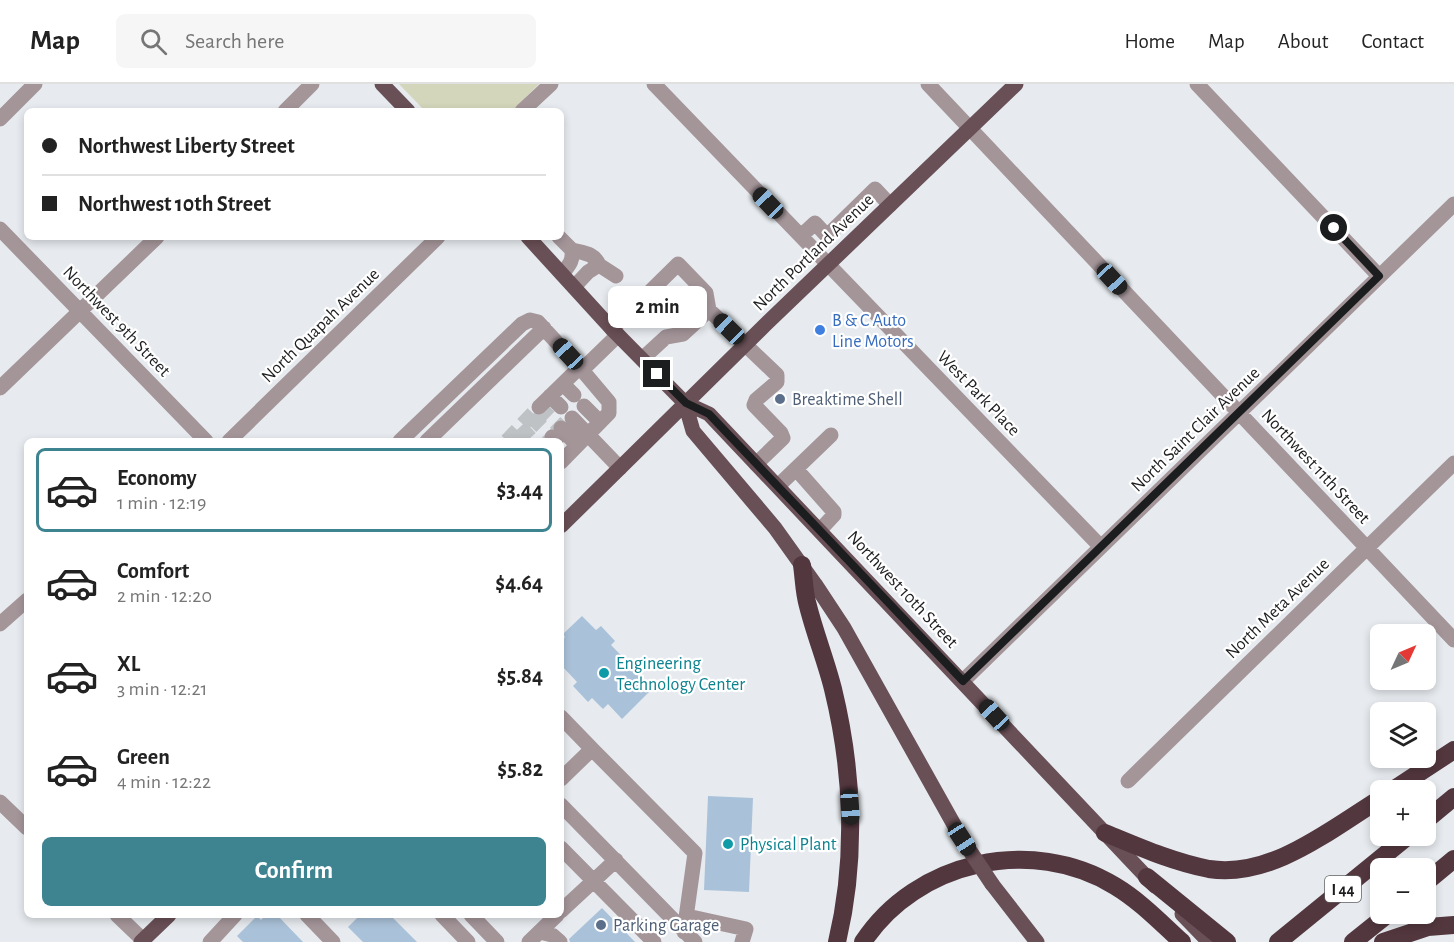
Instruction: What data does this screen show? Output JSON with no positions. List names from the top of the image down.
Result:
{
  "streets": {
    "highway": ["I 44"],
    "main road": ["North Portland Avenue", "Northwest 10th Street"],
    "street": [
      "Northwest 9th Street",
      "North Quapah Avenue",
      "West Park Place",
      "North Saint Clair Avenue",
      "Northwest 11th Street",
      "North Meta Avenue"
    ]
  },
  "crossings": [
    ["North Portland Avenue", "West Park Place"],
    ["North Portland Avenue", "Northwest 11th Street"],
    ["North Portland Avenue", "Northwest 10th Street"],
    ["West Park Place", "North Saint Clair Avenue"],
    ["North Saint Clair Avenue", "Northwest 11th Street"],
    ["North Saint Clair Avenue", "Northwest 10th Street"],
    ["Northwest 11th Street", "North Meta Avenue"]
  ],
  "places": [
    "B & C Auto Line Motors",
    "Breaktime Shell",
    "Engineering Technology Center",
    "Physical Plant",
    "Parking Garage"
  ],
  "north": "top right",
  "page": {
    "header": "Map",
    "search": "Search here",
    "nav": [
      "Home",
      "Map",
      "About",
      "Contact"
    ],
    "banner": ["Northwest Liberty Street", "Northwest 10th Street"],
    "bubble": "2 min",
    "list": [
      {
        "name": "Economy",
        "note": "1 min · 12:19",
        "value": "$3.44"
      },
      {
        "name": "Comfort",
        "note": "2 min · 12:20",
        "value": "$4.64"
      },
      {
        "name": "XL",
        "note": "3 min · 12:21",
        "value": "$5.84"
      },
      {
        "name": "Green",
        "note": "4 min · 12:22",
        "value": "$5.82"
      }
    ],
    "map_buttons": ["+", "−"],
    "buttons": "Confirm"
  }
}
